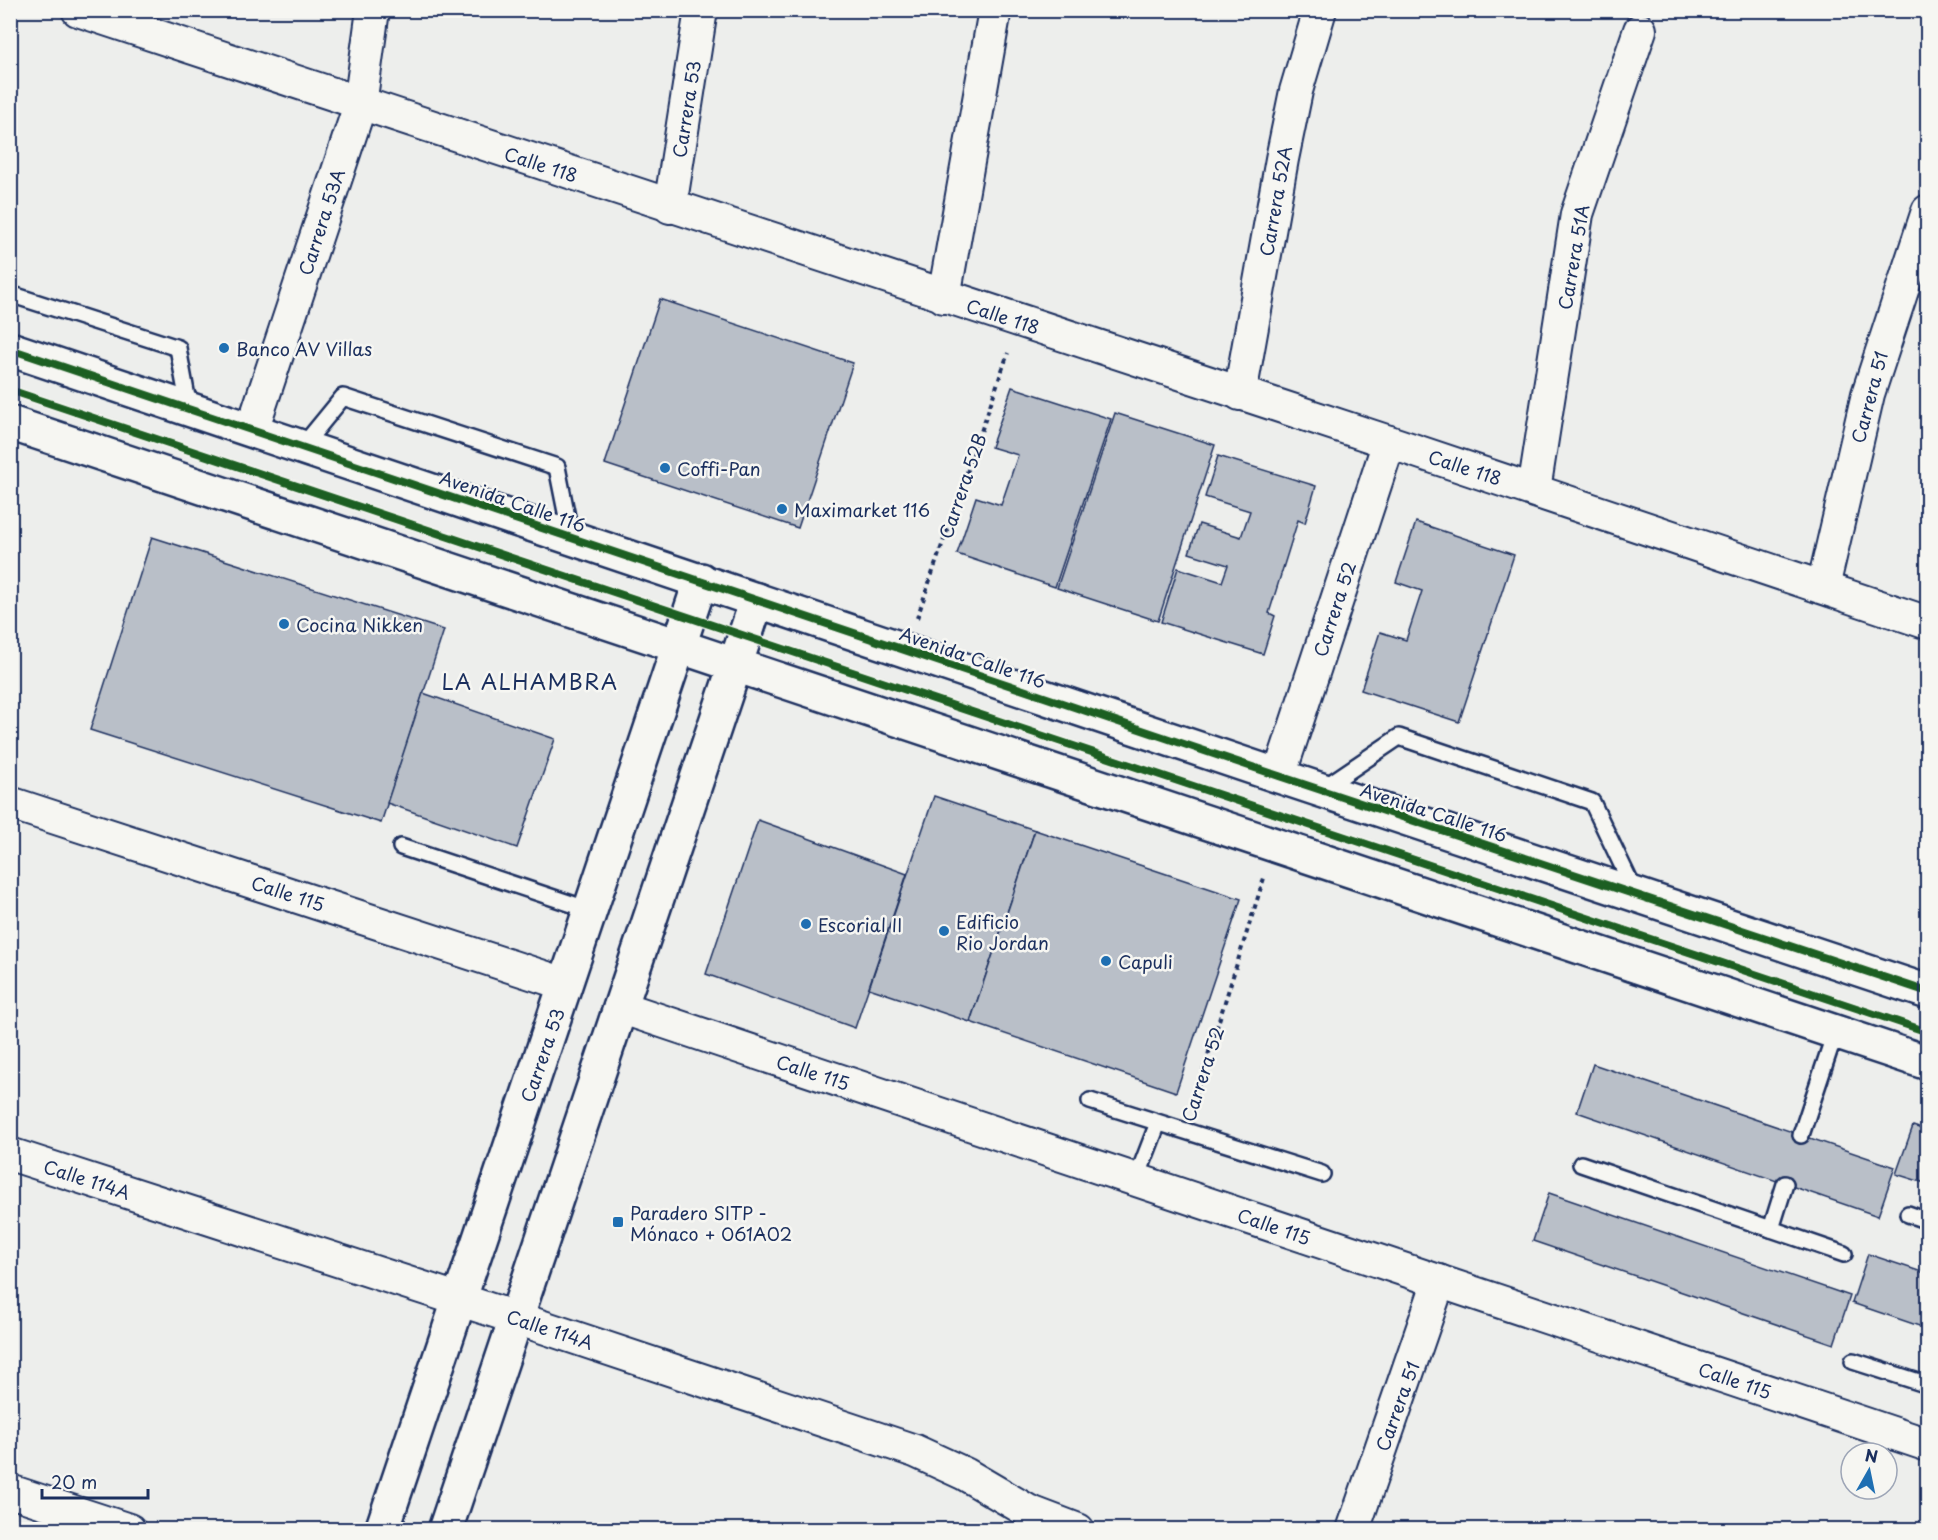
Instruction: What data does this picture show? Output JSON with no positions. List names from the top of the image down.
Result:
{
  "streets": {
    "main road": ["Carrera 53", "Avenida Calle 116"],
    "street": [
      "Calle 118",
      "Carrera 52A",
      "Carrera 53A",
      "Carrera 51A",
      "Carrera 51",
      "Carrera 52",
      "Calle 115",
      "Calle 114A"
    ],
    "path": ["Carrera 52B"]
  },
  "crossings": [
    ["Carrera 53", "Calle 118"],
    ["Carrera 53", "Avenida Calle 116"],
    ["Carrera 53", "Calle 115"],
    ["Carrera 53", "Calle 114A"],
    ["Calle 118", "Carrera 52A"],
    ["Calle 118", "Carrera 53A"],
    ["Calle 118", "Carrera 51A"],
    ["Calle 118", "Carrera 51"],
    ["Calle 118", "Carrera 52B"],
    ["Calle 118", "Carrera 52"],
    ["Carrera 53A", "Avenida Calle 116"],
    ["Carrera 51", "Calle 115"],
    ["Carrera 52B", "Avenida Calle 116"],
    ["Avenida Calle 116", "Carrera 52"]
  ],
  "districts": ["LA ALHAMBRA"],
  "places": {
    "other": [
      "Banco AV Villas",
      "Coffi-Pan",
      "Maximarket 116",
      "Cocina Nikken",
      "Escorial II",
      "Edificio Rio Jordan",
      "Capuli"
    ],
    "transit": ["Paradero SITP - Mónaco + 061A02"]
  },
  "scale_bar": "20 m",
  "north": "top"
}
